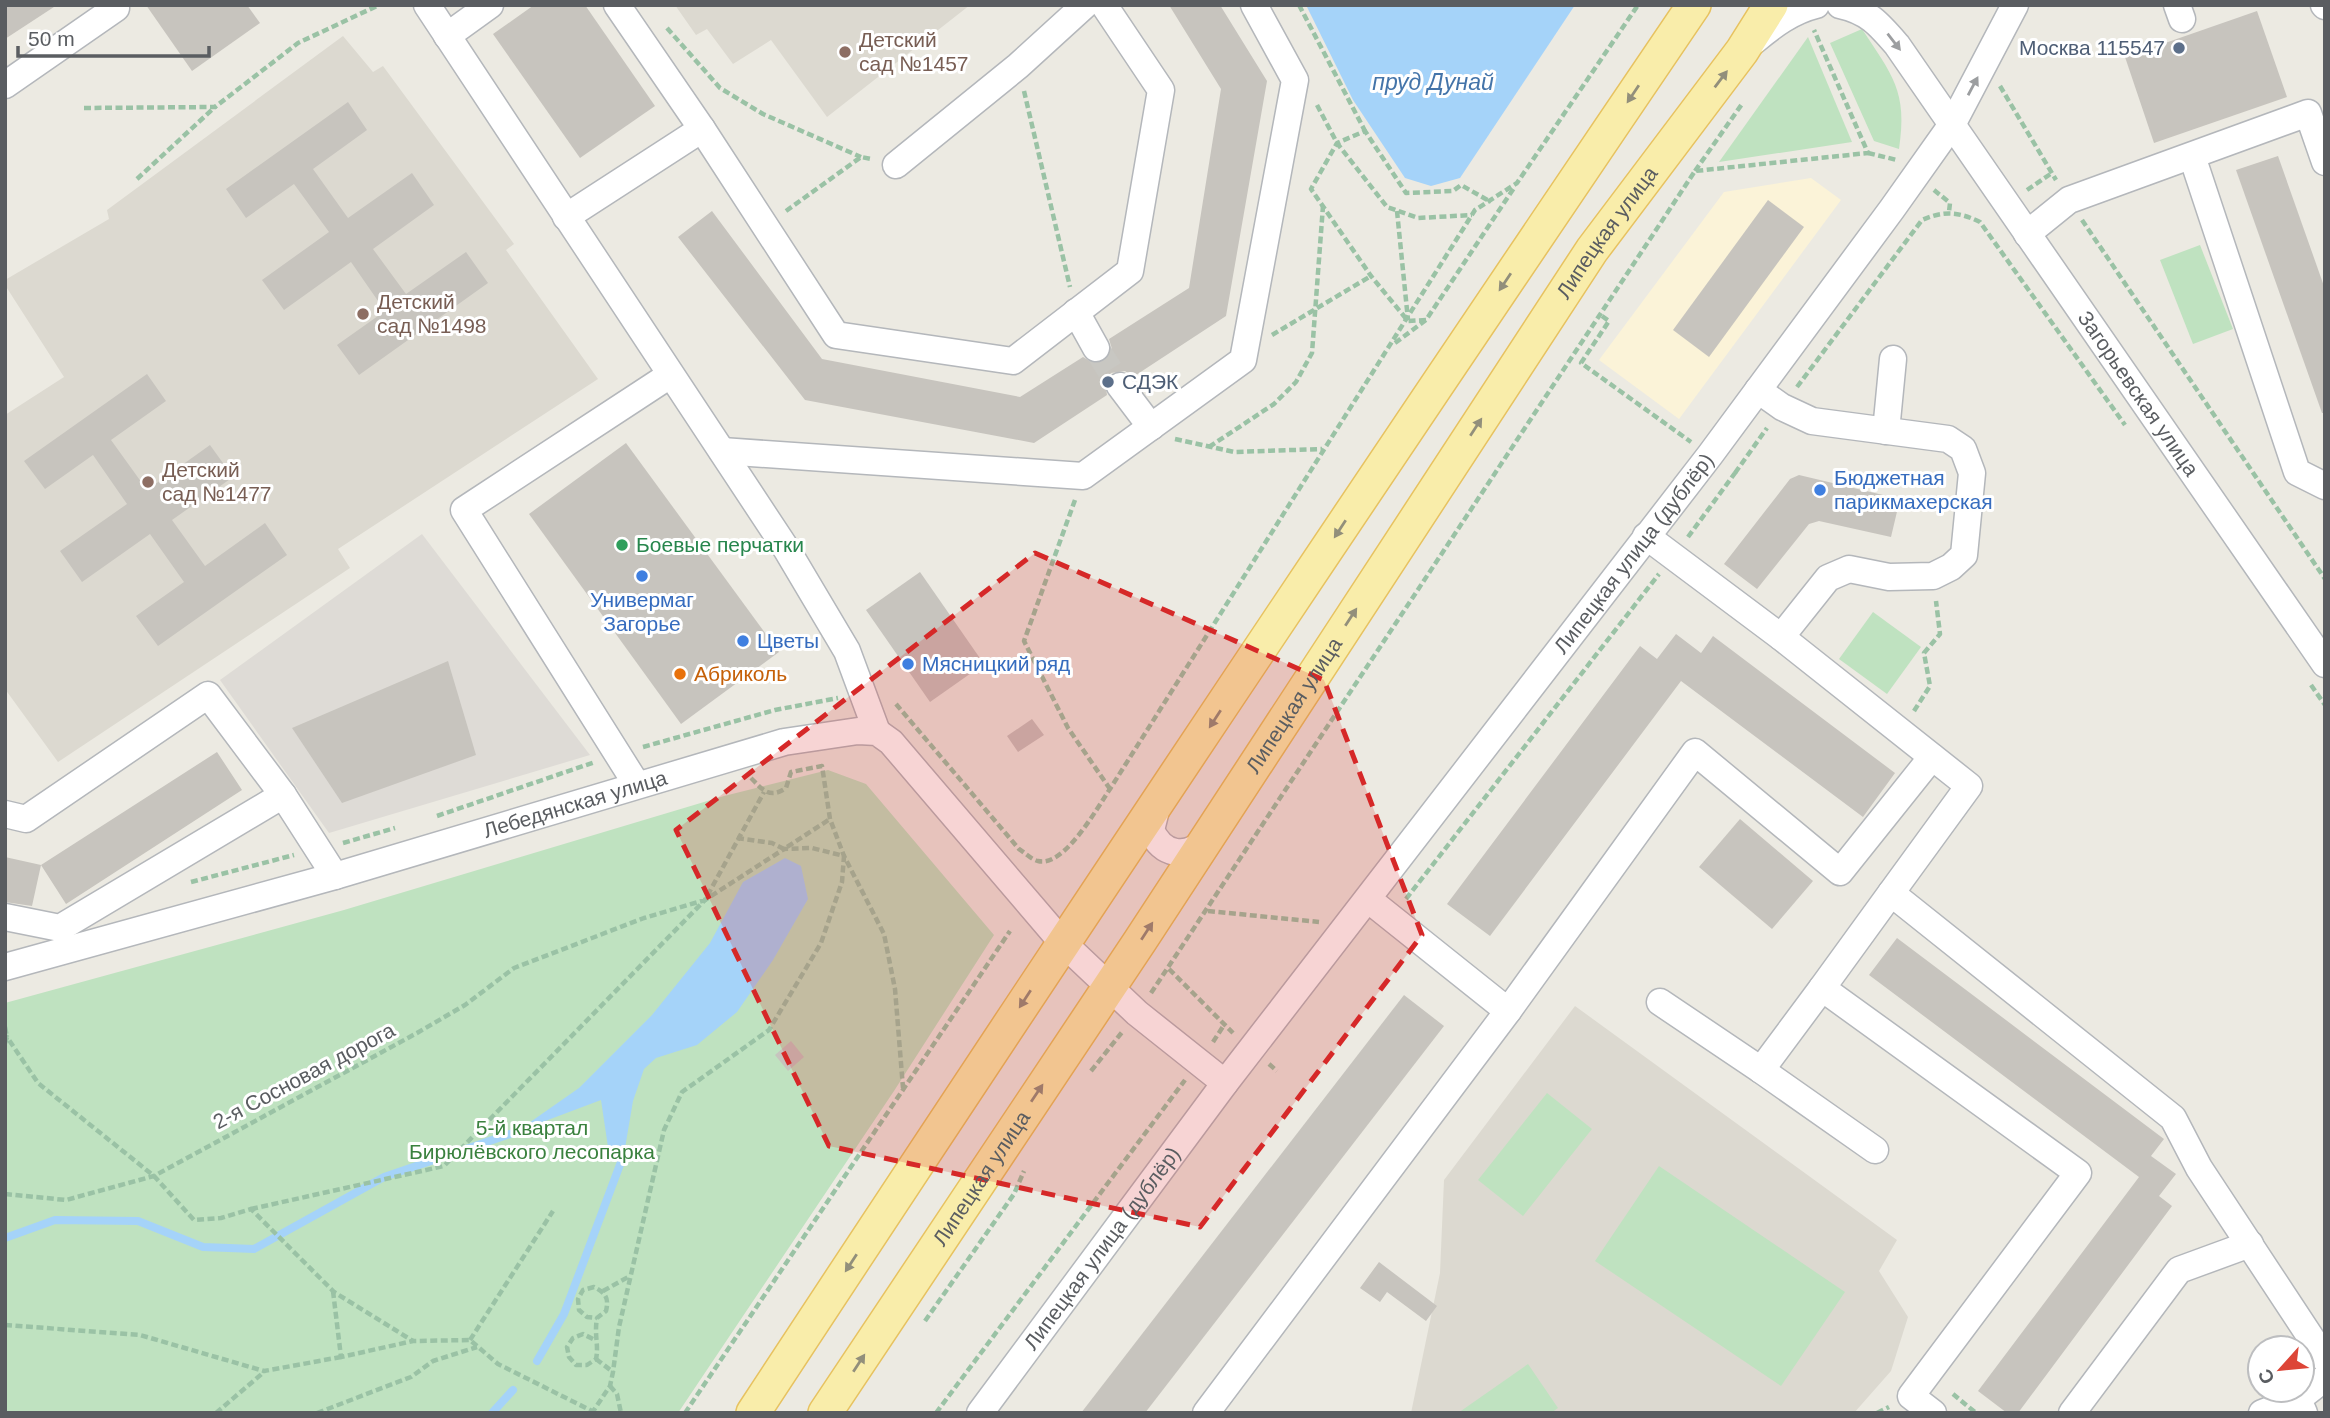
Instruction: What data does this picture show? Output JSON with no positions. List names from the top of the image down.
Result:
{
  "streets": {
    "main road": ["Липецкая улица"],
    "street": ["Загорьевская улица", "Липецкая улица (дублёр)", "Лебедянская улица"],
    "path": ["2-я Сосновая дорога"]
  },
  "crossings": [
    ["Загорьевская улица", "Липецкая улица (дублёр)"]
  ],
  "water": ["пруд Дунай"],
  "parks": ["5-й квартал Бирюлёвского лесопарка"],
  "places": [
    "Москва 115547",
    "Детский сад №1457",
    "Детский сад №1498",
    "СДЭК",
    "Детский сад №1477",
    "Бюджетная парикмахерская",
    "Боевые перчатки",
    "Универмаг Загорье",
    "Цветы",
    "Мясницкий ряд",
    "Абриколь"
  ],
  "scale_bar": "50 m",
  "north": "bottom left"
}
